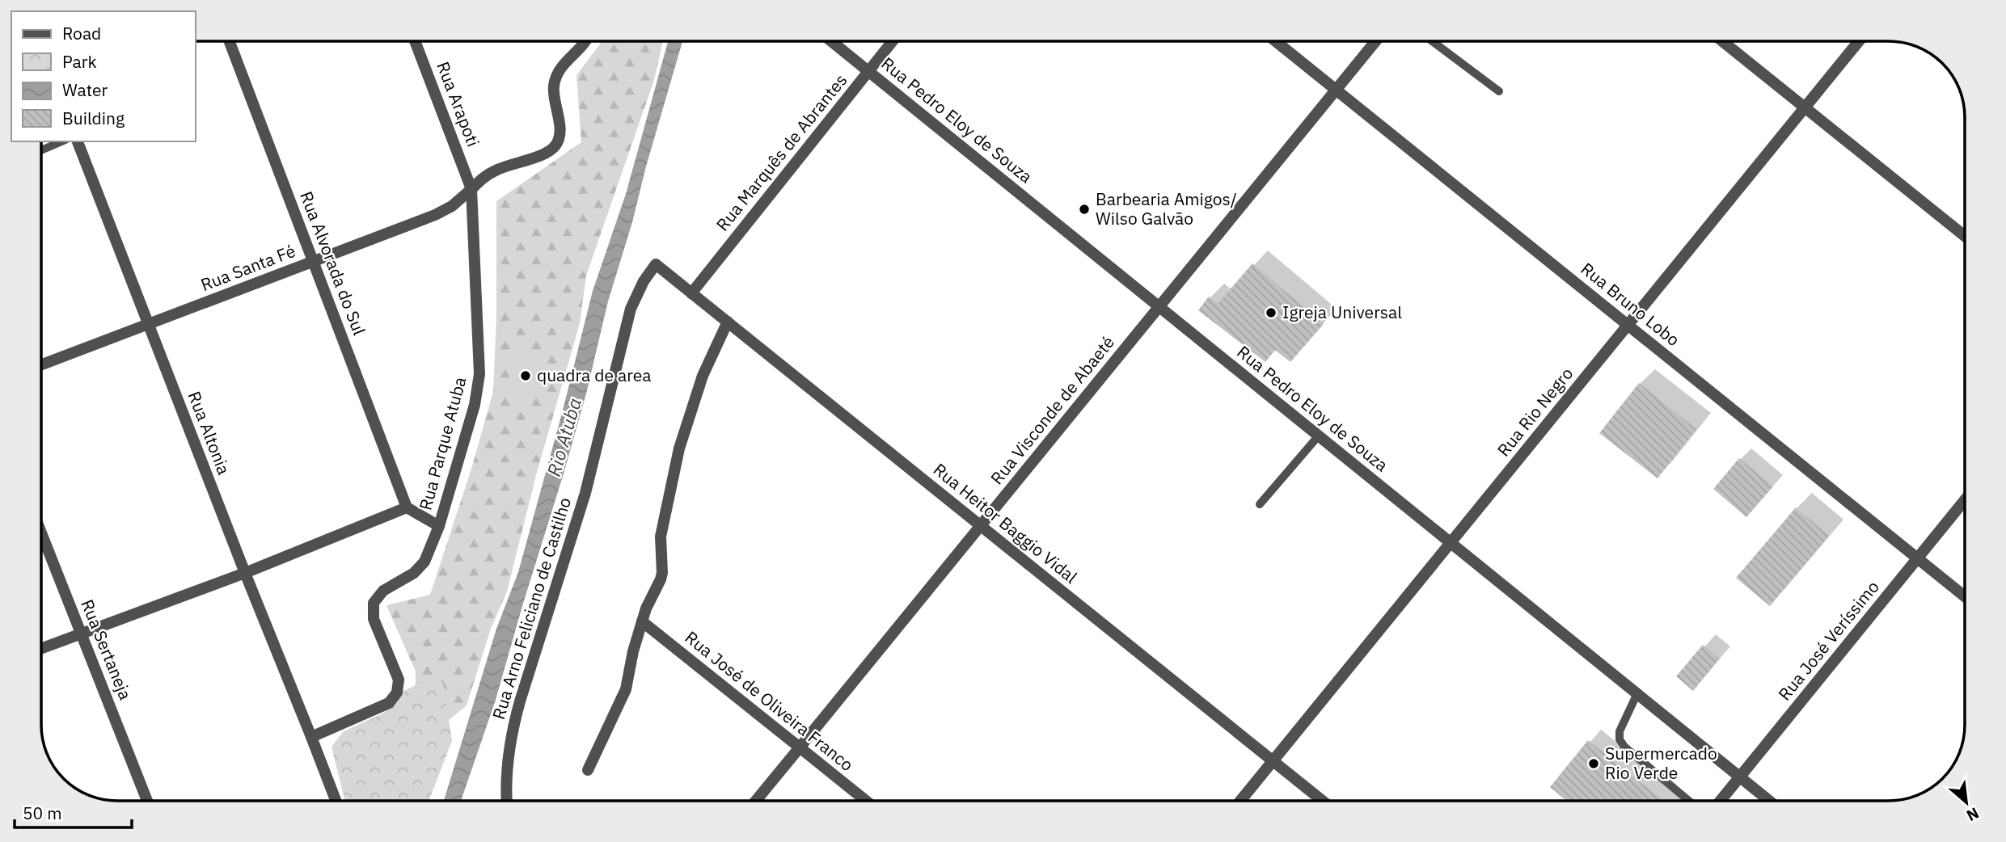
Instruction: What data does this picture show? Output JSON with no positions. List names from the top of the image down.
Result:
{
  "streets": {
    "street": [
      "Rua Arapoti",
      "Rua Pedro Eloy de Souza",
      "Rua Marquês de Abrantes",
      "Rua Alvorada do Sul",
      "Rua Santa Fé",
      "Rua Bruno Lobo",
      "Rua Visconde de Abaeté",
      "Rua Rio Negro",
      "Rua Altonia",
      "Rua Parque Atuba",
      "Rua Heitor Baggio Vidal",
      "Rua Arno Feliciano de Castilho",
      "Rua José Veríssimo",
      "Rua Sertaneja",
      "Rua José de Oliveira Franco"
    ]
  },
  "crossings": [
    ["Rua Arapoti", "Rua Santa Fé"],
    ["Rua Arapoti", "Rua Parque Atuba"],
    ["Rua Pedro Eloy de Souza", "Rua Marquês de Abrantes"],
    ["Rua Pedro Eloy de Souza", "Rua Visconde de Abaeté"],
    ["Rua Pedro Eloy de Souza", "Rua Rio Negro"],
    ["Rua Pedro Eloy de Souza", "Rua José Veríssimo"],
    ["Rua Marquês de Abrantes", "Rua Heitor Baggio Vidal"],
    ["Rua Alvorada do Sul", "Rua Santa Fé"],
    ["Rua Santa Fé", "Rua Altonia"],
    ["Rua Santa Fé", "Rua Parque Atuba"],
    ["Rua Bruno Lobo", "Rua Visconde de Abaeté"],
    ["Rua Bruno Lobo", "Rua Rio Negro"],
    ["Rua Bruno Lobo", "Rua José Veríssimo"],
    ["Rua Visconde de Abaeté", "Rua Heitor Baggio Vidal"],
    ["Rua Visconde de Abaeté", "Rua José de Oliveira Franco"],
    ["Rua Rio Negro", "Rua Heitor Baggio Vidal"],
    ["Rua Altonia", "Rua Parque Atuba"],
    ["Rua Heitor Baggio Vidal", "Rua Arno Feliciano de Castilho"]
  ],
  "water": ["Rio Atuba"],
  "places": [
    "Barbearia Amigos/ Wilso Galvão",
    "Igreja Universal",
    "quadra de area",
    "Supermercado Rio Verde"
  ],
  "legend": [
    "Road",
    "Park",
    "Water",
    "Building"
  ],
  "scale_bar": "50 m",
  "north": "bottom right"
}
